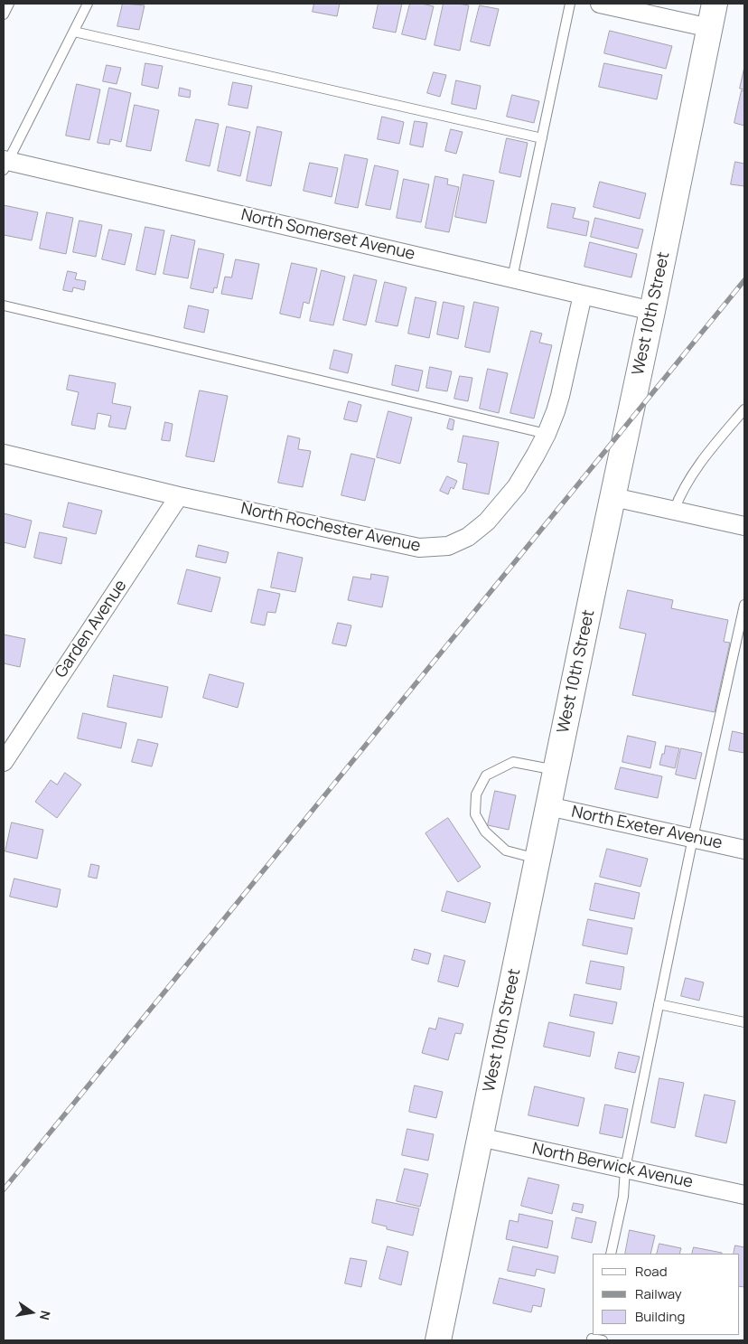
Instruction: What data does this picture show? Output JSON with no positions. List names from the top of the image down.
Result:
{
  "streets": {
    "main road": ["West 10th Street"],
    "street": [
      "North Somerset Avenue",
      "North Rochester Avenue",
      "Garden Avenue",
      "North Exeter Avenue",
      "North Berwick Avenue"
    ]
  },
  "crossings": [
    ["North Somerset Avenue", "West 10th Street"],
    ["North Somerset Avenue", "North Rochester Avenue"],
    ["West 10th Street", "North Exeter Avenue"],
    ["West 10th Street", "North Berwick Avenue"],
    ["North Rochester Avenue", "Garden Avenue"]
  ],
  "legend": ["Road", "Railway", "Building"],
  "north": "right"
}
